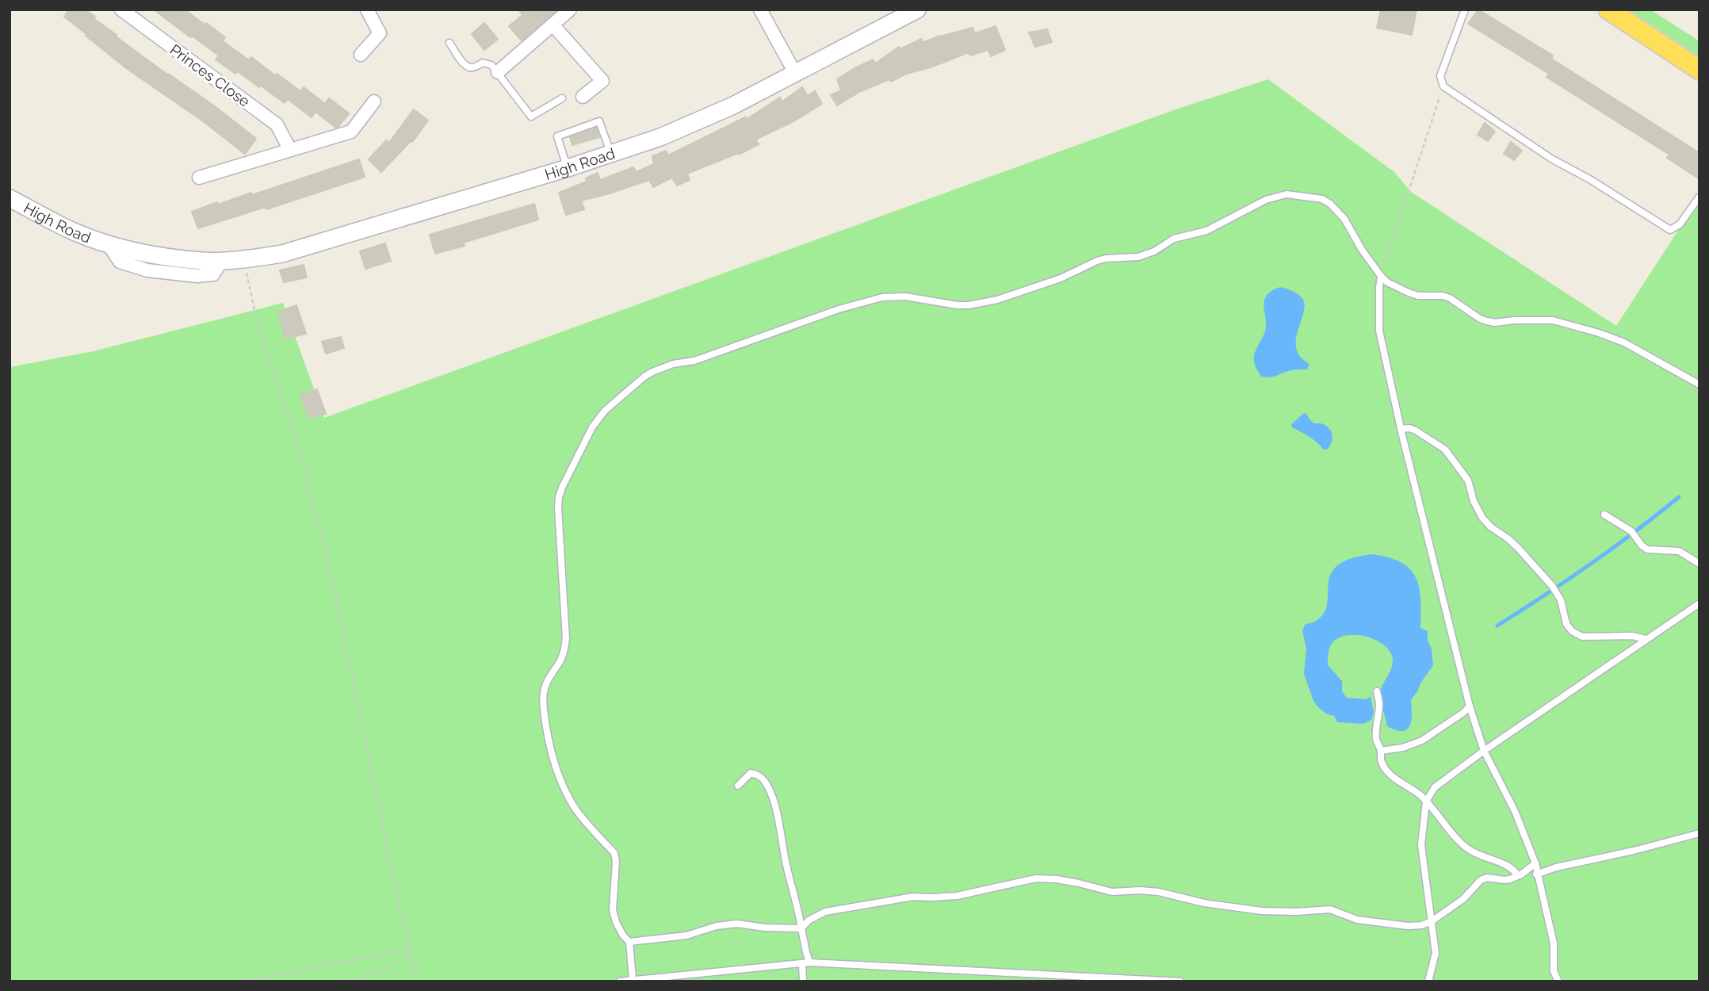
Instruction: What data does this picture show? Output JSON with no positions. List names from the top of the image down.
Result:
{
  "streets": {
    "main road": ["High Road"],
    "street": ["Princes Close"]
  }
}
